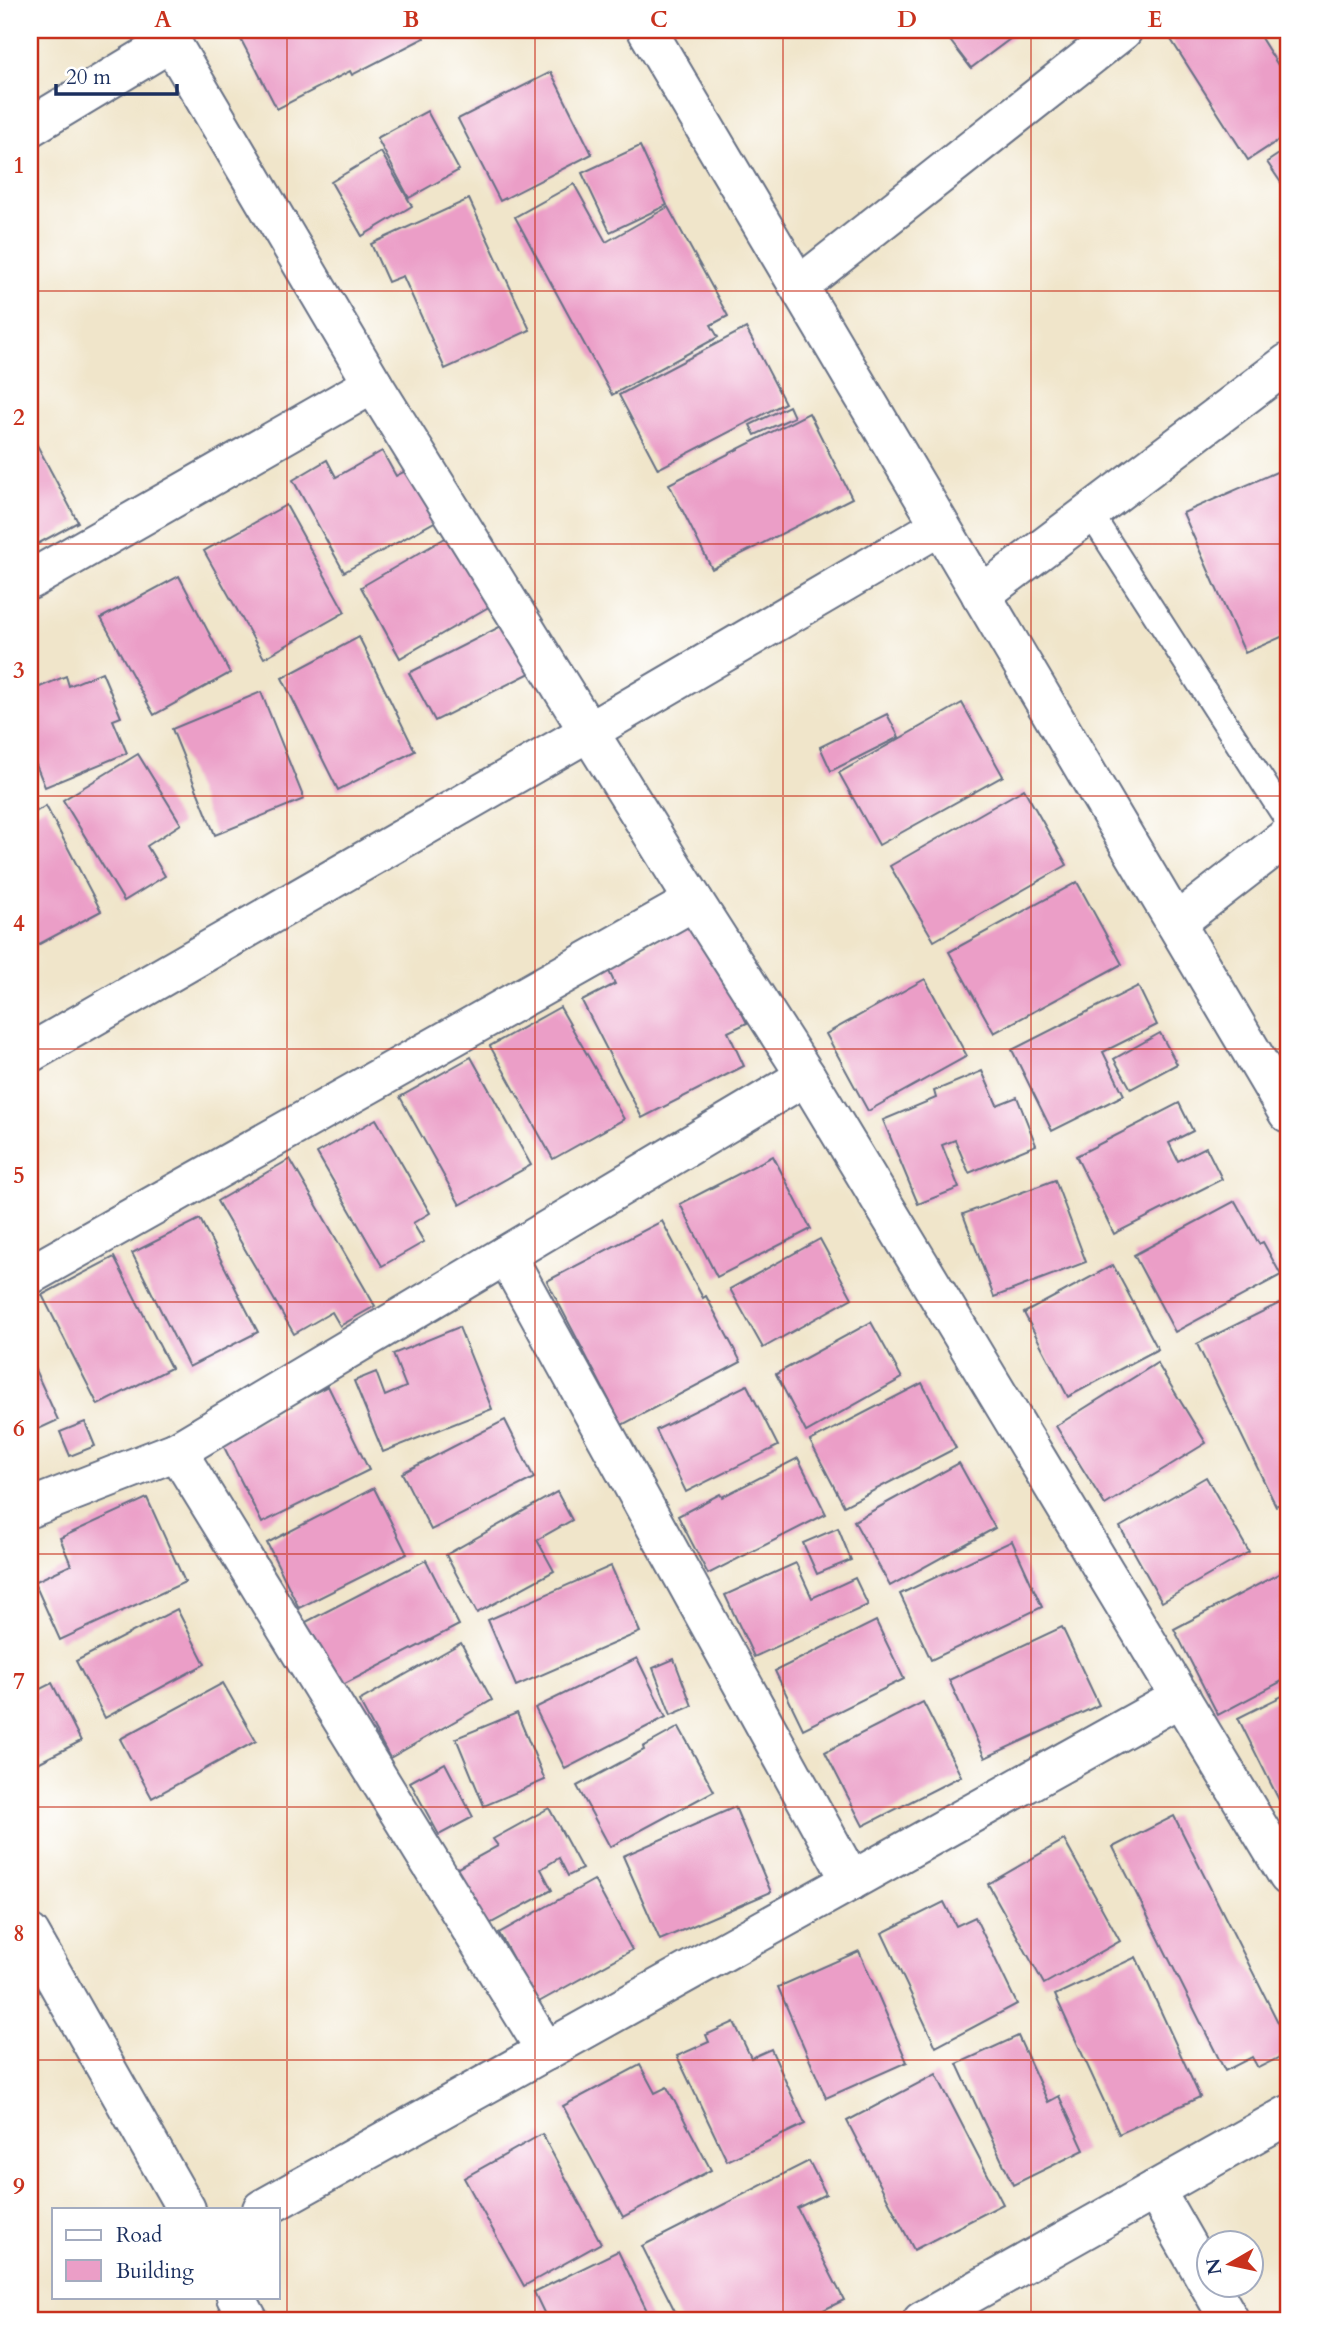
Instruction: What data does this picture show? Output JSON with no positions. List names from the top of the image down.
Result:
{
  "legend": ["Road", "Building"],
  "scale_bar": "20 m",
  "north": "left",
  "grid": {
    "columns": [
      "A",
      "B",
      "C",
      "D",
      "E"
    ],
    "rows": [
      "1",
      "2",
      "3",
      "4",
      "5",
      "6",
      "7",
      "8",
      "9"
    ]
  }
}
